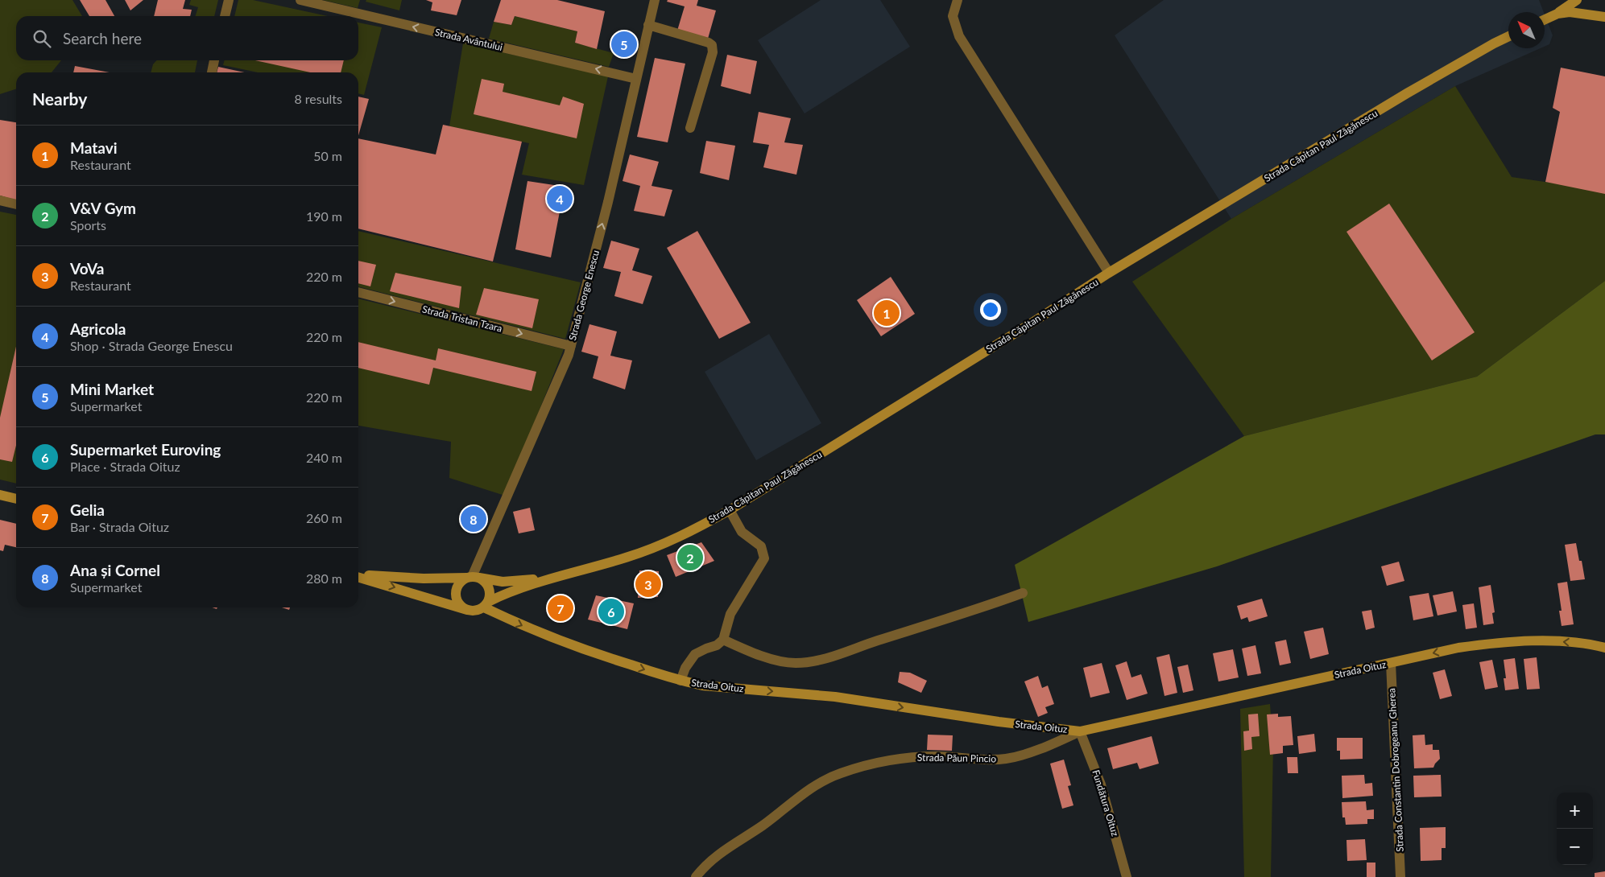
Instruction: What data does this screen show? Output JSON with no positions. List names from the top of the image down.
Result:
{
  "streets": {
    "main road": ["Strada Căpitan Paul Zăgănescu", "Strada Oituz"],
    "street": [
      "Strada Avântului",
      "Strada George Enescu",
      "Strada Tristan Tzara",
      "Strada Păun Pincio",
      "Strada Constantin Dobrogeanu Gherea",
      "Fundătura Oituz"
    ]
  },
  "crossings": [
    ["Strada Avântului", "Strada George Enescu"],
    ["Strada Căpitan Paul Zăgănescu", "Strada George Enescu"],
    ["Strada Căpitan Paul Zăgănescu", "Strada Oituz"],
    ["Strada George Enescu", "Strada Tristan Tzara"],
    ["Strada George Enescu", "Strada Oituz"],
    ["Strada Oituz", "Strada Păun Pincio"],
    ["Strada Oituz", "Strada Constantin Dobrogeanu Gherea"],
    ["Strada Oituz", "Fundătura Oituz"],
    ["Strada Păun Pincio", "Fundătura Oituz"]
  ],
  "one_way": ["Strada Avântului", "Strada George Enescu", "Strada Tristan Tzara"],
  "north": "top left",
  "page": {
    "search": "Search here",
    "pins": [
      "5",
      "4",
      "1",
      "8",
      "2",
      "3",
      "7",
      "6"
    ],
    "heading": ["Nearby", "8 results"],
    "list": [
      {
        "mark": "1",
        "name": "Matavi",
        "note": "Restaurant",
        "value": "50 m"
      },
      {
        "mark": "2",
        "name": "V&V Gym",
        "note": "Sports",
        "value": "190 m"
      },
      {
        "mark": "3",
        "name": "VoVa",
        "note": "Restaurant",
        "value": "220 m"
      },
      {
        "mark": "4",
        "name": "Agricola",
        "note": "Shop · Strada George Enescu",
        "value": "220 m"
      },
      {
        "mark": "5",
        "name": "Mini Market",
        "note": "Supermarket",
        "value": "220 m"
      },
      {
        "mark": "6",
        "name": "Supermarket Euroving",
        "note": "Place · Strada Oituz",
        "value": "240 m"
      },
      {
        "mark": "7",
        "name": "Gelia",
        "note": "Bar · Strada Oituz",
        "value": "260 m"
      },
      {
        "mark": "8",
        "name": "Ana și Cornel",
        "note": "Supermarket",
        "value": "280 m"
      }
    ],
    "map_buttons": ["+", "−"]
  }
}
